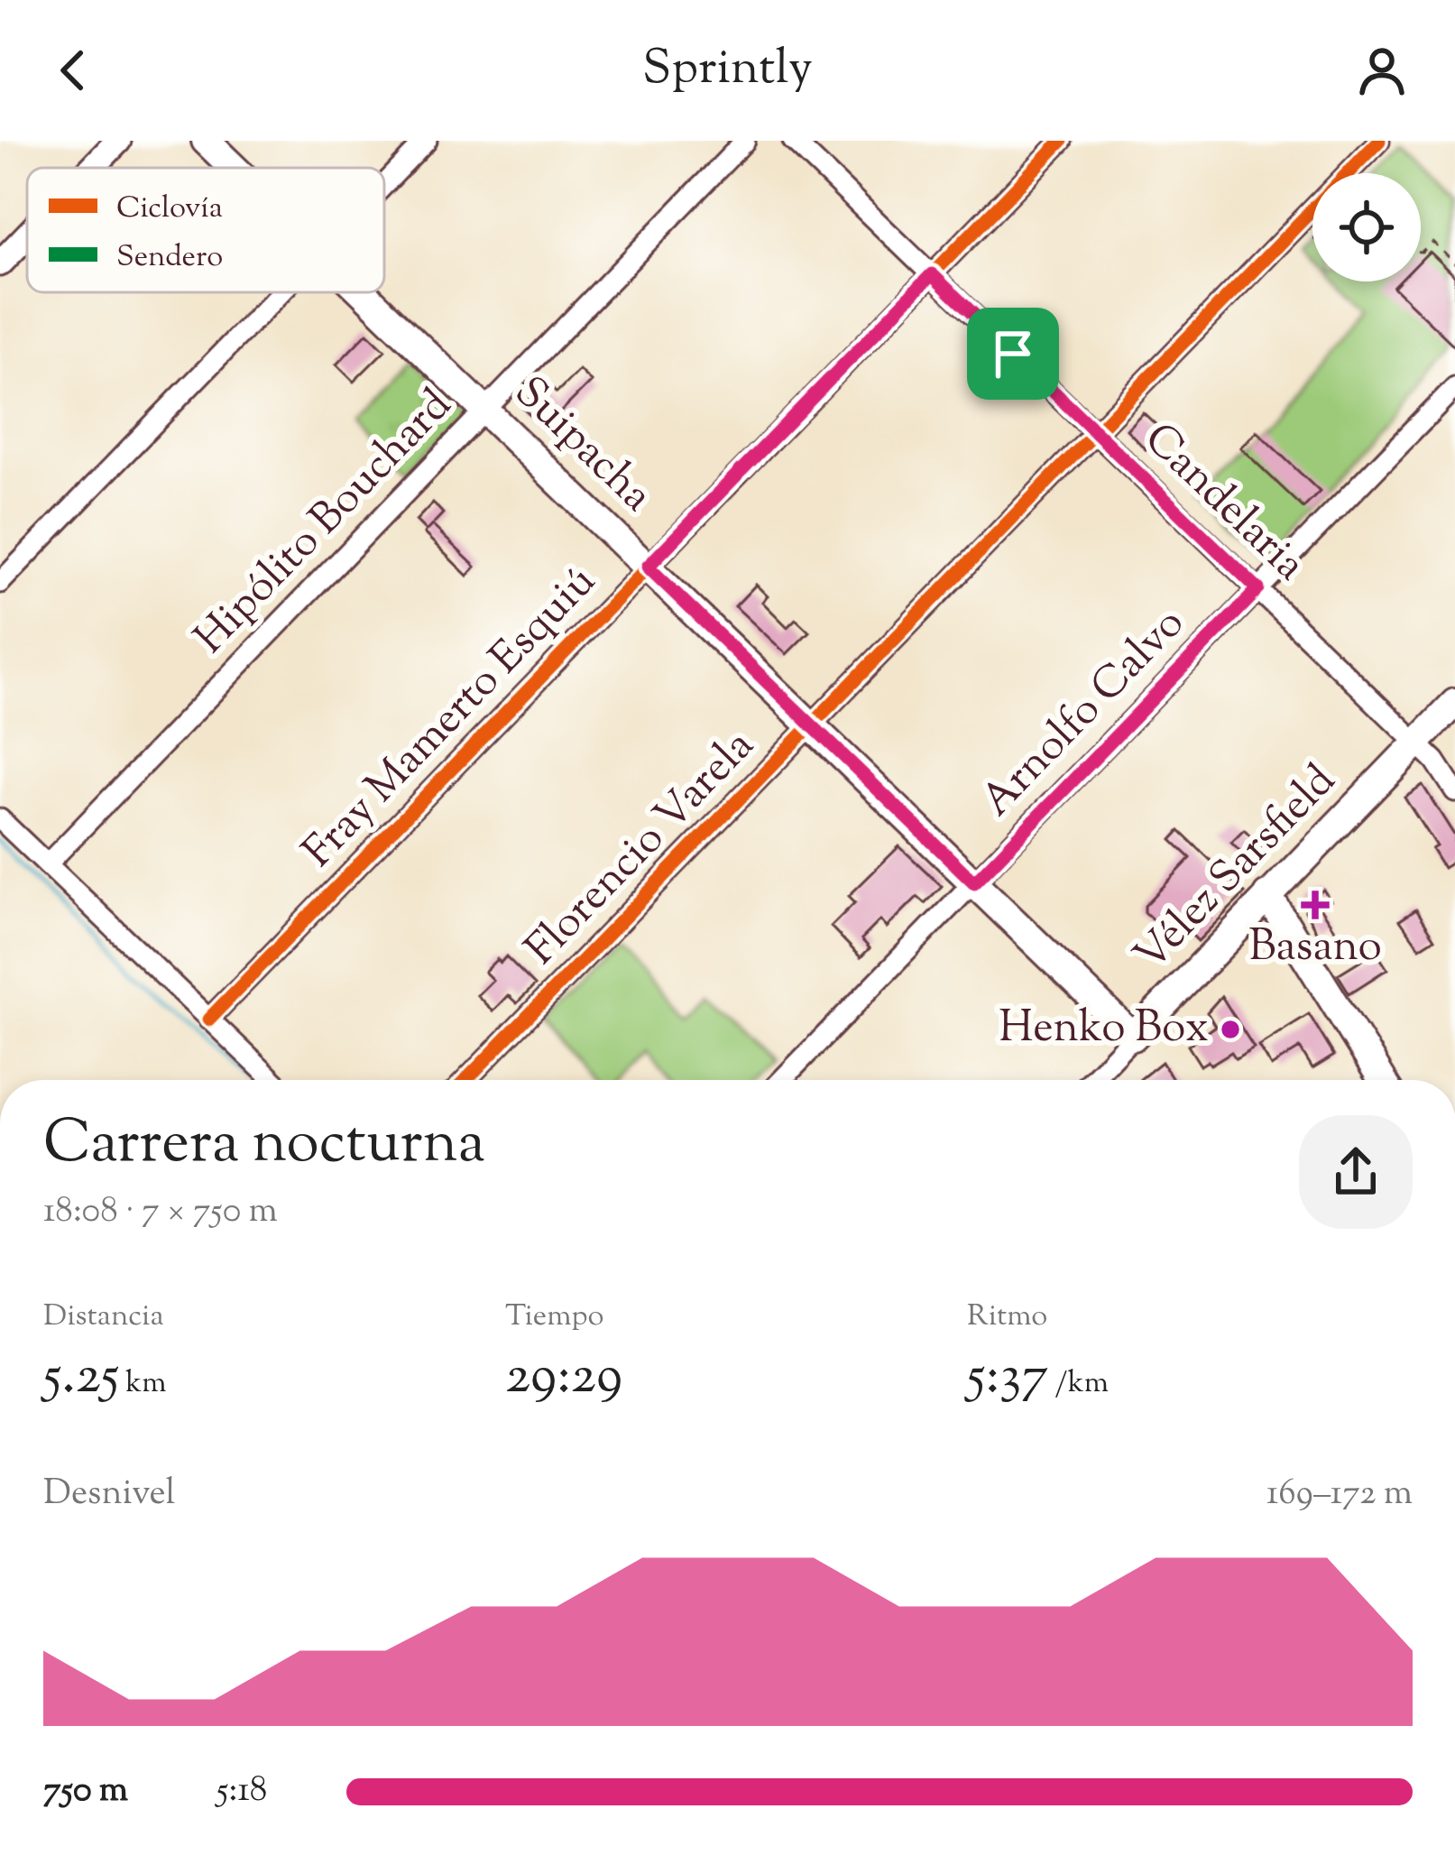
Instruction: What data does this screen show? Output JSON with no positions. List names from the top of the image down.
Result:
{
  "streets": {
    "main road": ["Suipacha", "Vélez Sarsfield"],
    "street": [
      "Candelaria",
      "Hipólito Bouchard",
      "Arnolfo Calvo",
      "Fray Mamerto Esquiú",
      "Florencio Varela"
    ]
  },
  "crossings": [
    ["Suipacha", "Hipólito Bouchard"],
    ["Suipacha", "Arnolfo Calvo"],
    ["Suipacha", "Fray Mamerto Esquiú"],
    ["Suipacha", "Florencio Varela"],
    ["Suipacha", "Vélez Sarsfield"],
    ["Candelaria", "Arnolfo Calvo"],
    ["Candelaria", "Fray Mamerto Esquiú"],
    ["Candelaria", "Florencio Varela"],
    ["Candelaria", "Vélez Sarsfield"]
  ],
  "places": {
    "health": ["Basano"],
    "other": ["Henko Box"]
  },
  "legend": ["Ciclovía", "Sendero"],
  "page": {
    "header": "Sprintly",
    "heading": ["Carrera nocturna", "18:08 · 7 × 750 m"],
    "stats": [
      ["Distancia", "5.25 km"],
      ["Tiempo", "29:29"],
      ["Ritmo", "5:37 /km"]
    ],
    "chart": ["Desnivel", "169–172 m"],
    "list": [
      {
        "name": "750 m",
        "note": "5:18"
      }
    ]
  }
}
